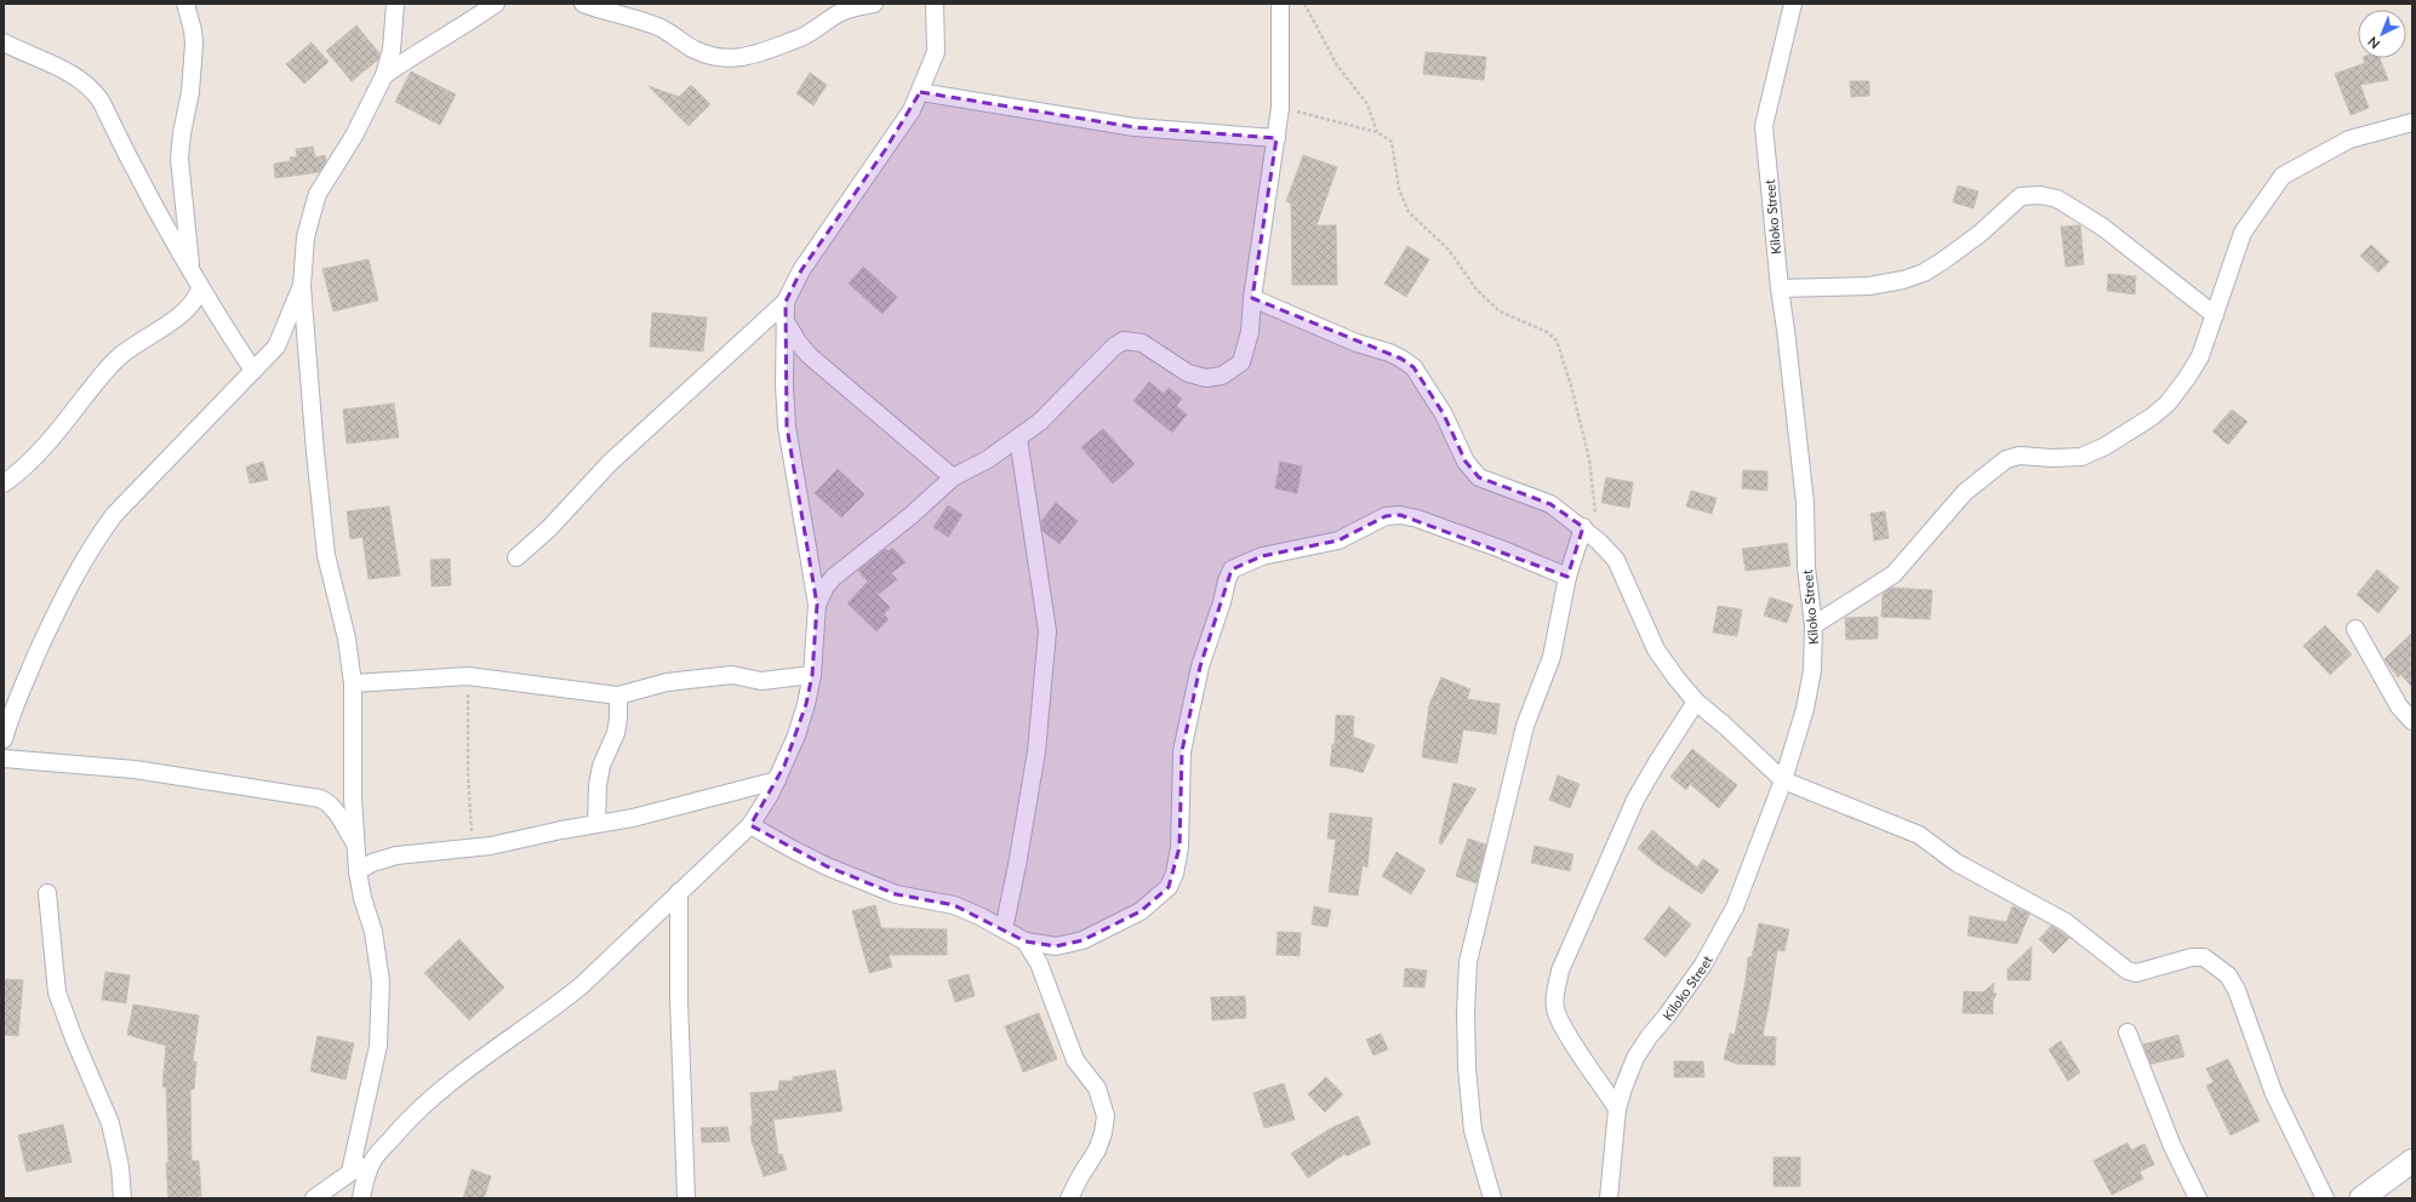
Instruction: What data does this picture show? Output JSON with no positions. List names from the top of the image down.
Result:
{
  "streets": {
    "street": ["Kiloko Street"]
  },
  "north": "bottom left"
}
